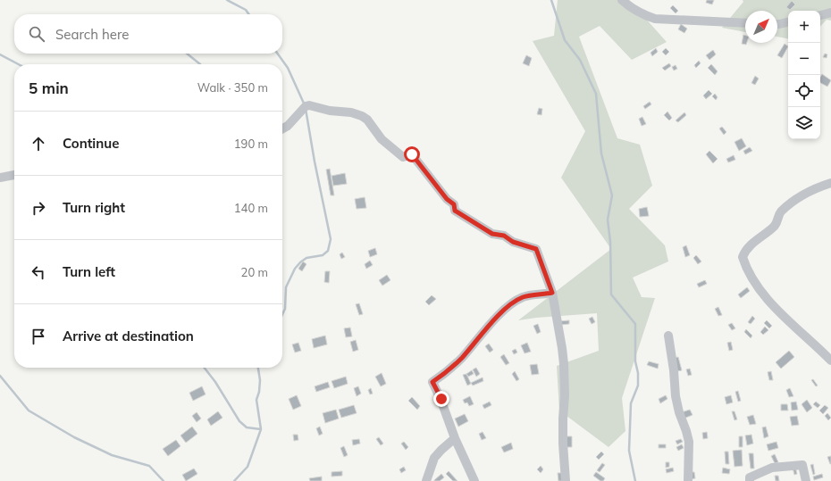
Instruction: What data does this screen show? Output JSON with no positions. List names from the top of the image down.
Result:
{
  "north": "top right",
  "page": {
    "map_buttons": ["+", "−"],
    "search": "Search here",
    "heading": ["5 min", "Walk · 350 m"],
    "list": [
      ["Continue", "190 m"],
      ["Turn right", "140 m"],
      ["Turn left", "20 m"],
      "Arrive at destination"
    ]
  }
}
